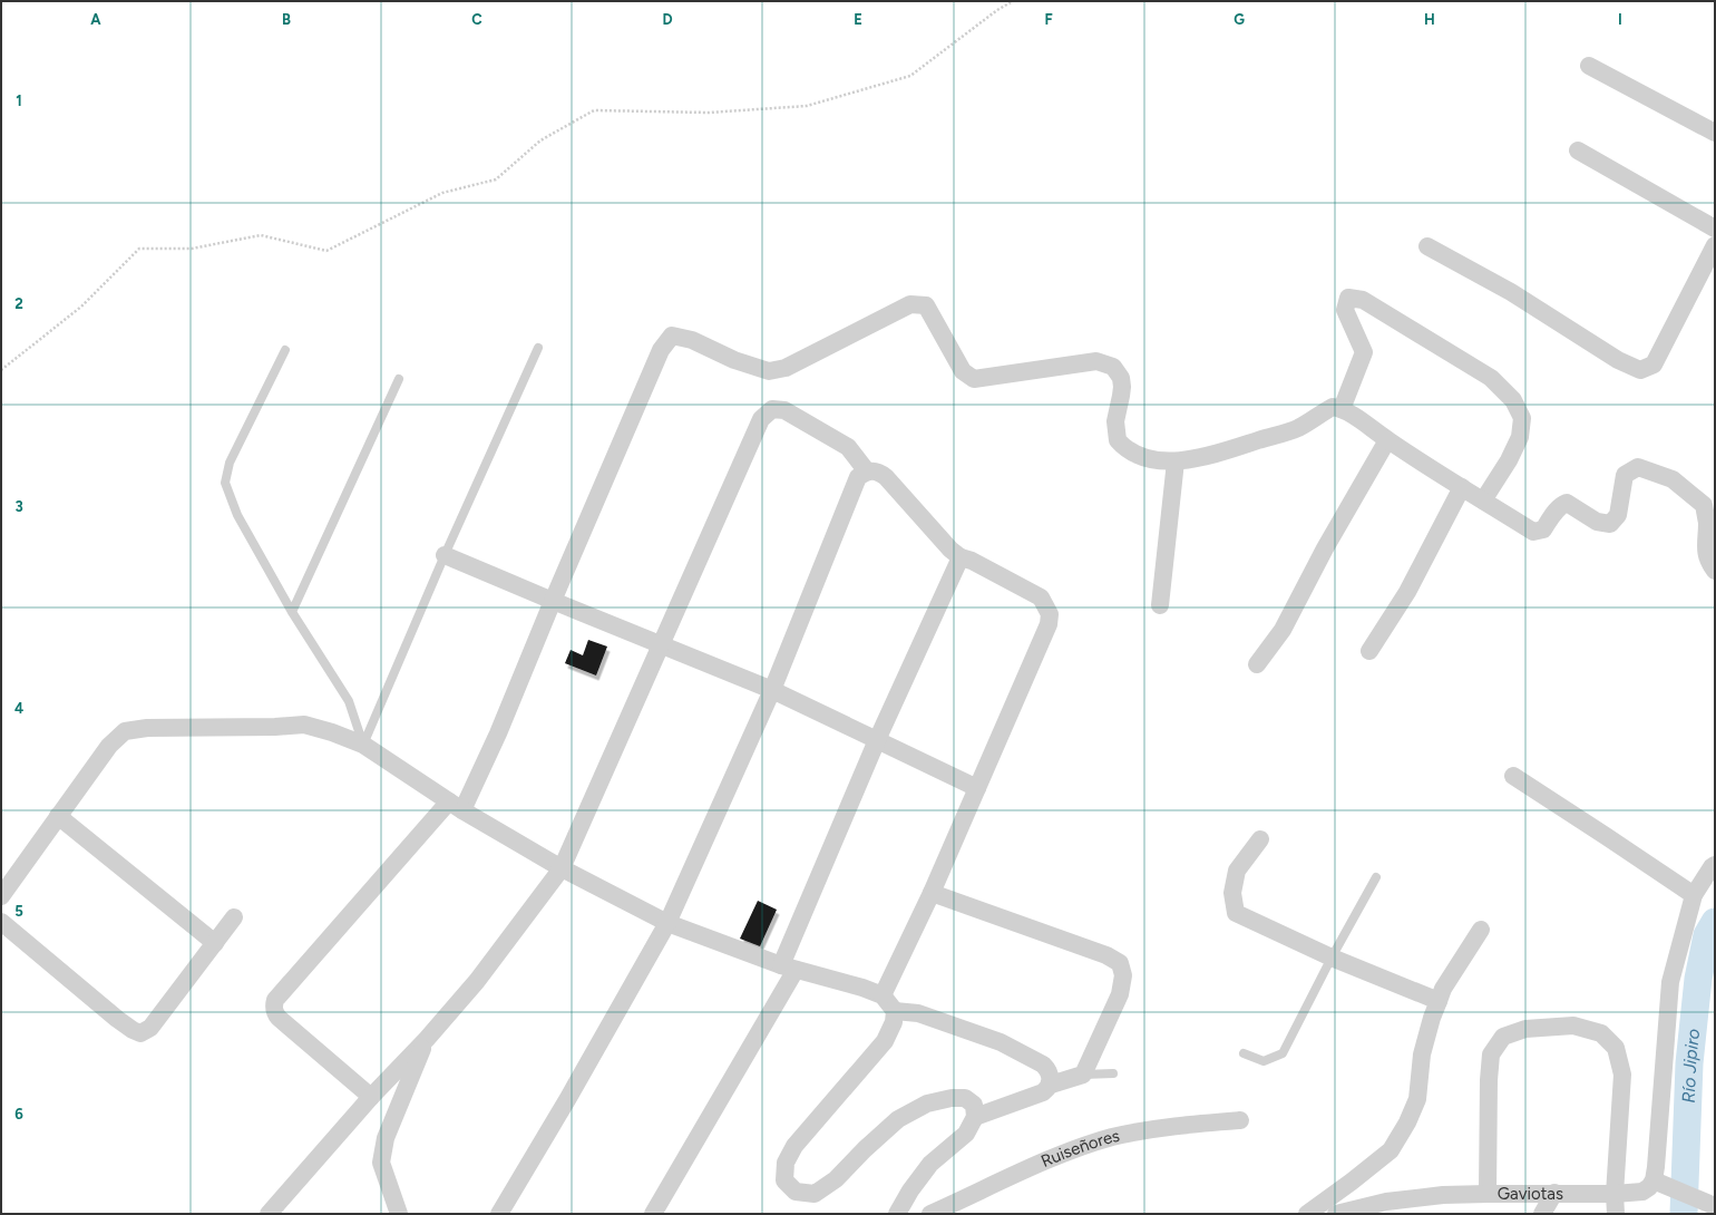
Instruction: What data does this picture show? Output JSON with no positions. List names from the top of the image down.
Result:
{
  "streets": {
    "street": ["Ruiseñores", "Gaviotas"]
  },
  "water": ["Río Jipiro"],
  "grid": {
    "columns": [
      "A",
      "B",
      "C",
      "D",
      "E",
      "F",
      "G",
      "H",
      "I"
    ],
    "rows": [
      "1",
      "2",
      "3",
      "4",
      "5",
      "6"
    ]
  }
}
